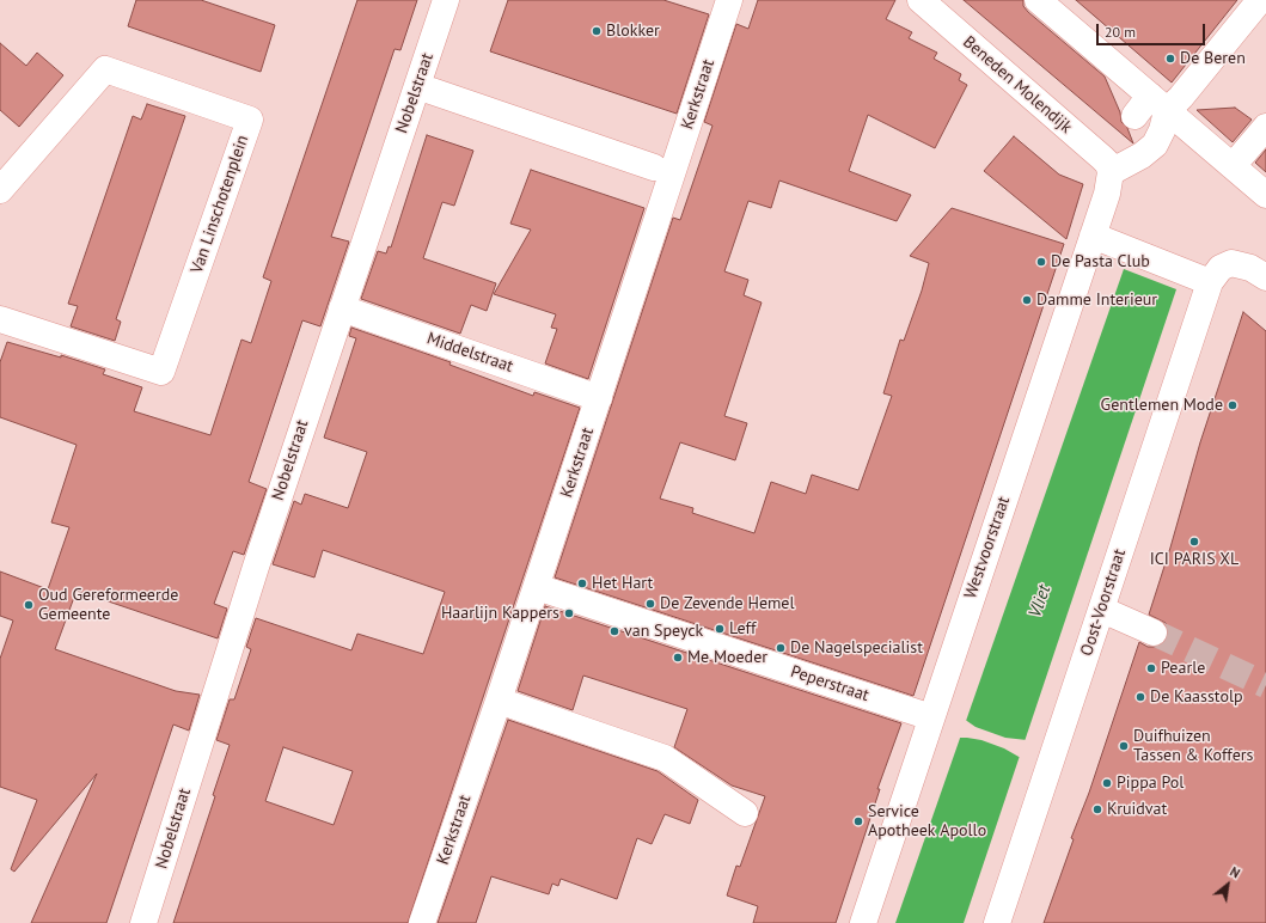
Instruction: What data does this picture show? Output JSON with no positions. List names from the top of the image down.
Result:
{
  "streets": {
    "street": [
      "Beneden Molendijk",
      "Nobelstraat",
      "Kerkstraat",
      "Van Linschotenplein",
      "Middelstraat",
      "Westvoorstraat",
      "Oost-Voorstraat",
      "Peperstraat"
    ]
  },
  "crossings": [
    ["Beneden Molendijk", "Westvoorstraat"],
    ["Nobelstraat", "Middelstraat"],
    ["Kerkstraat", "Middelstraat"],
    ["Kerkstraat", "Peperstraat"],
    ["Westvoorstraat", "Peperstraat"]
  ],
  "water": ["Vliet"],
  "places": [
    "Blokker",
    "De Beren",
    "De Pasta Club",
    "Damme Interieur",
    "Gentlemen Mode",
    "ICI PARIS XL",
    "Het Hart",
    "De Zevende Hemel",
    "Oud Gereformeerde Gemeente",
    "Haarlijn Kappers",
    "Leff",
    "van Speyck",
    "De Nagelspecialist",
    "Me Moeder",
    "Pearle",
    "De Kaasstolp",
    "Duifhuizen Tassen & Koffers",
    "Pippa Pol",
    "Kruidvat",
    "Service Apotheek Apollo"
  ],
  "scale_bar": "20 m",
  "north": "top right"
}
